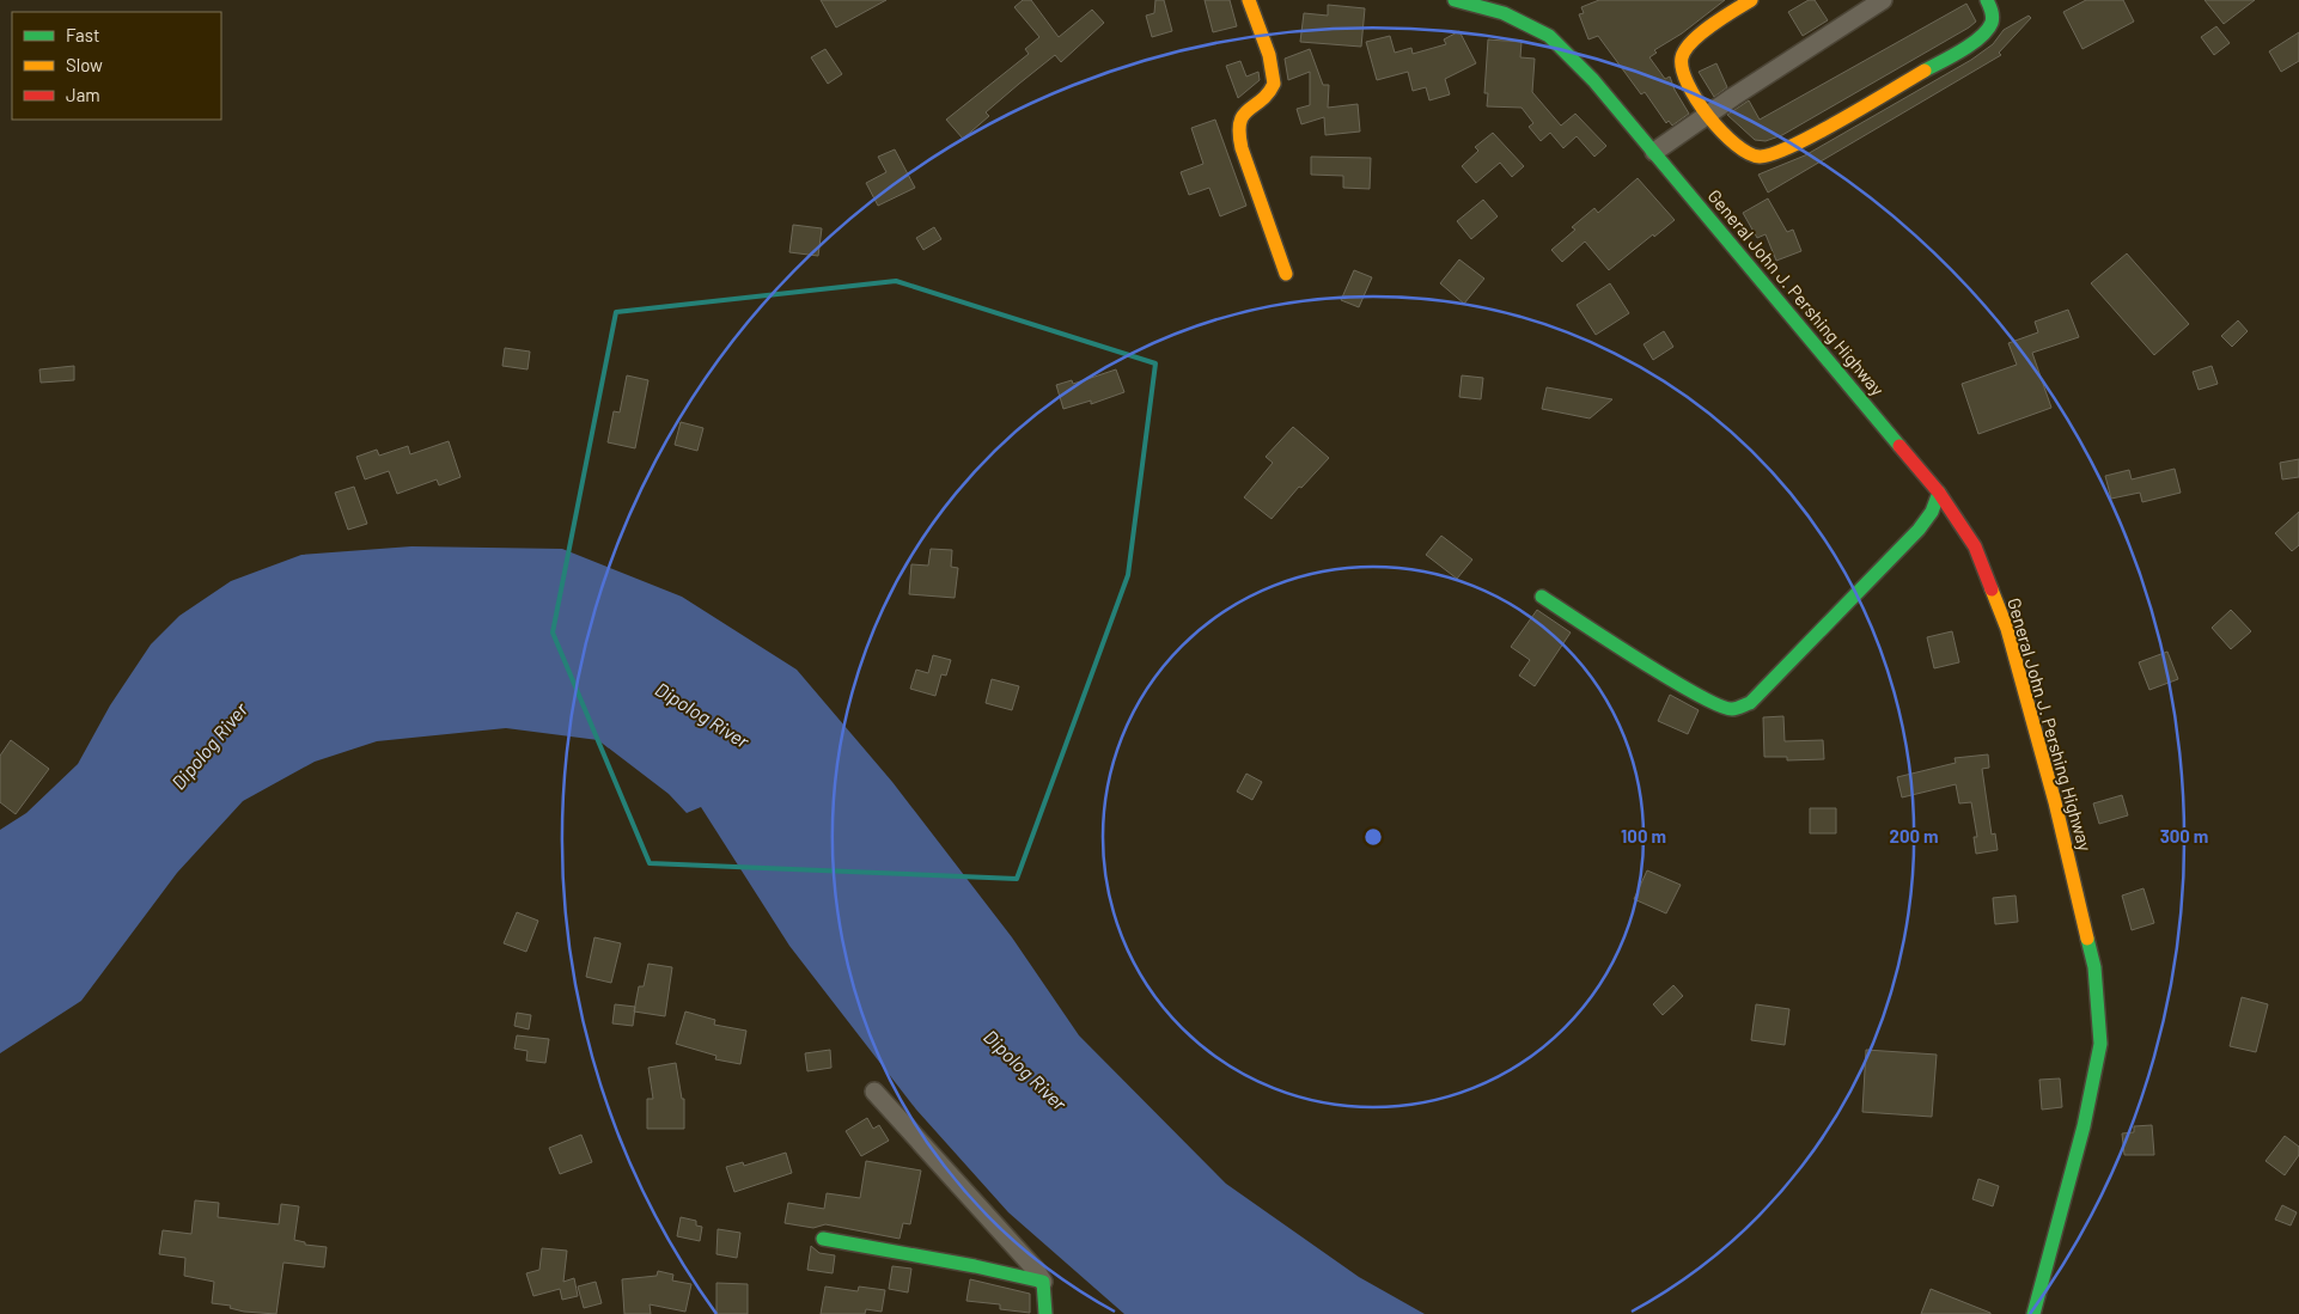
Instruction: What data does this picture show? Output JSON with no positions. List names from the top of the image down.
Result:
{
  "streets": {
    "street": ["General John J. Pershing Highway"]
  },
  "water": ["Dipolog River"],
  "legend": ["Fast", "Slow", "Jam"],
  "rings": ["100 m", "200 m", "300 m"]
}
